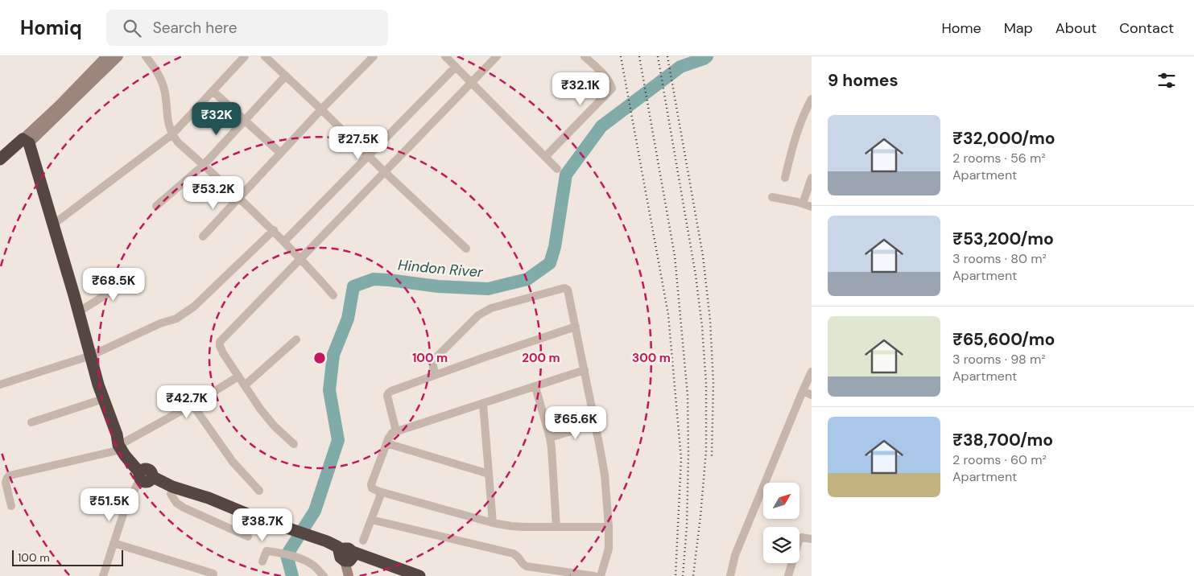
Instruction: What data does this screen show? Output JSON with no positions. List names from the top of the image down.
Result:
{
  "water": ["Hindon River"],
  "scale_bar": "100 m",
  "north": "top right",
  "page": {
    "header": "Homiq",
    "search": "Search here",
    "nav": [
      "Home",
      "Map",
      "About",
      "Contact"
    ],
    "heading": "9 homes",
    "price": [
      "₹32.1K",
      "₹32K",
      "₹27.5K",
      "₹53.2K",
      "₹68.5K",
      "₹42.7K",
      "₹65.6K",
      "₹51.5K",
      "₹38.7K"
    ],
    "list": [
      {
        "name": "₹32,000/mo",
        "note": "2 rooms · 56 m² · Apartment"
      },
      {
        "name": "₹53,200/mo",
        "note": "3 rooms · 80 m² · Apartment"
      },
      {
        "name": "₹65,600/mo",
        "note": "3 rooms · 98 m² · Apartment"
      },
      {
        "name": "₹38,700/mo",
        "note": "2 rooms · 60 m² · Apartment"
      }
    ],
    "scale": "100 m"
  },
  "rings": ["100 m", "200 m", "300 m"]
}
